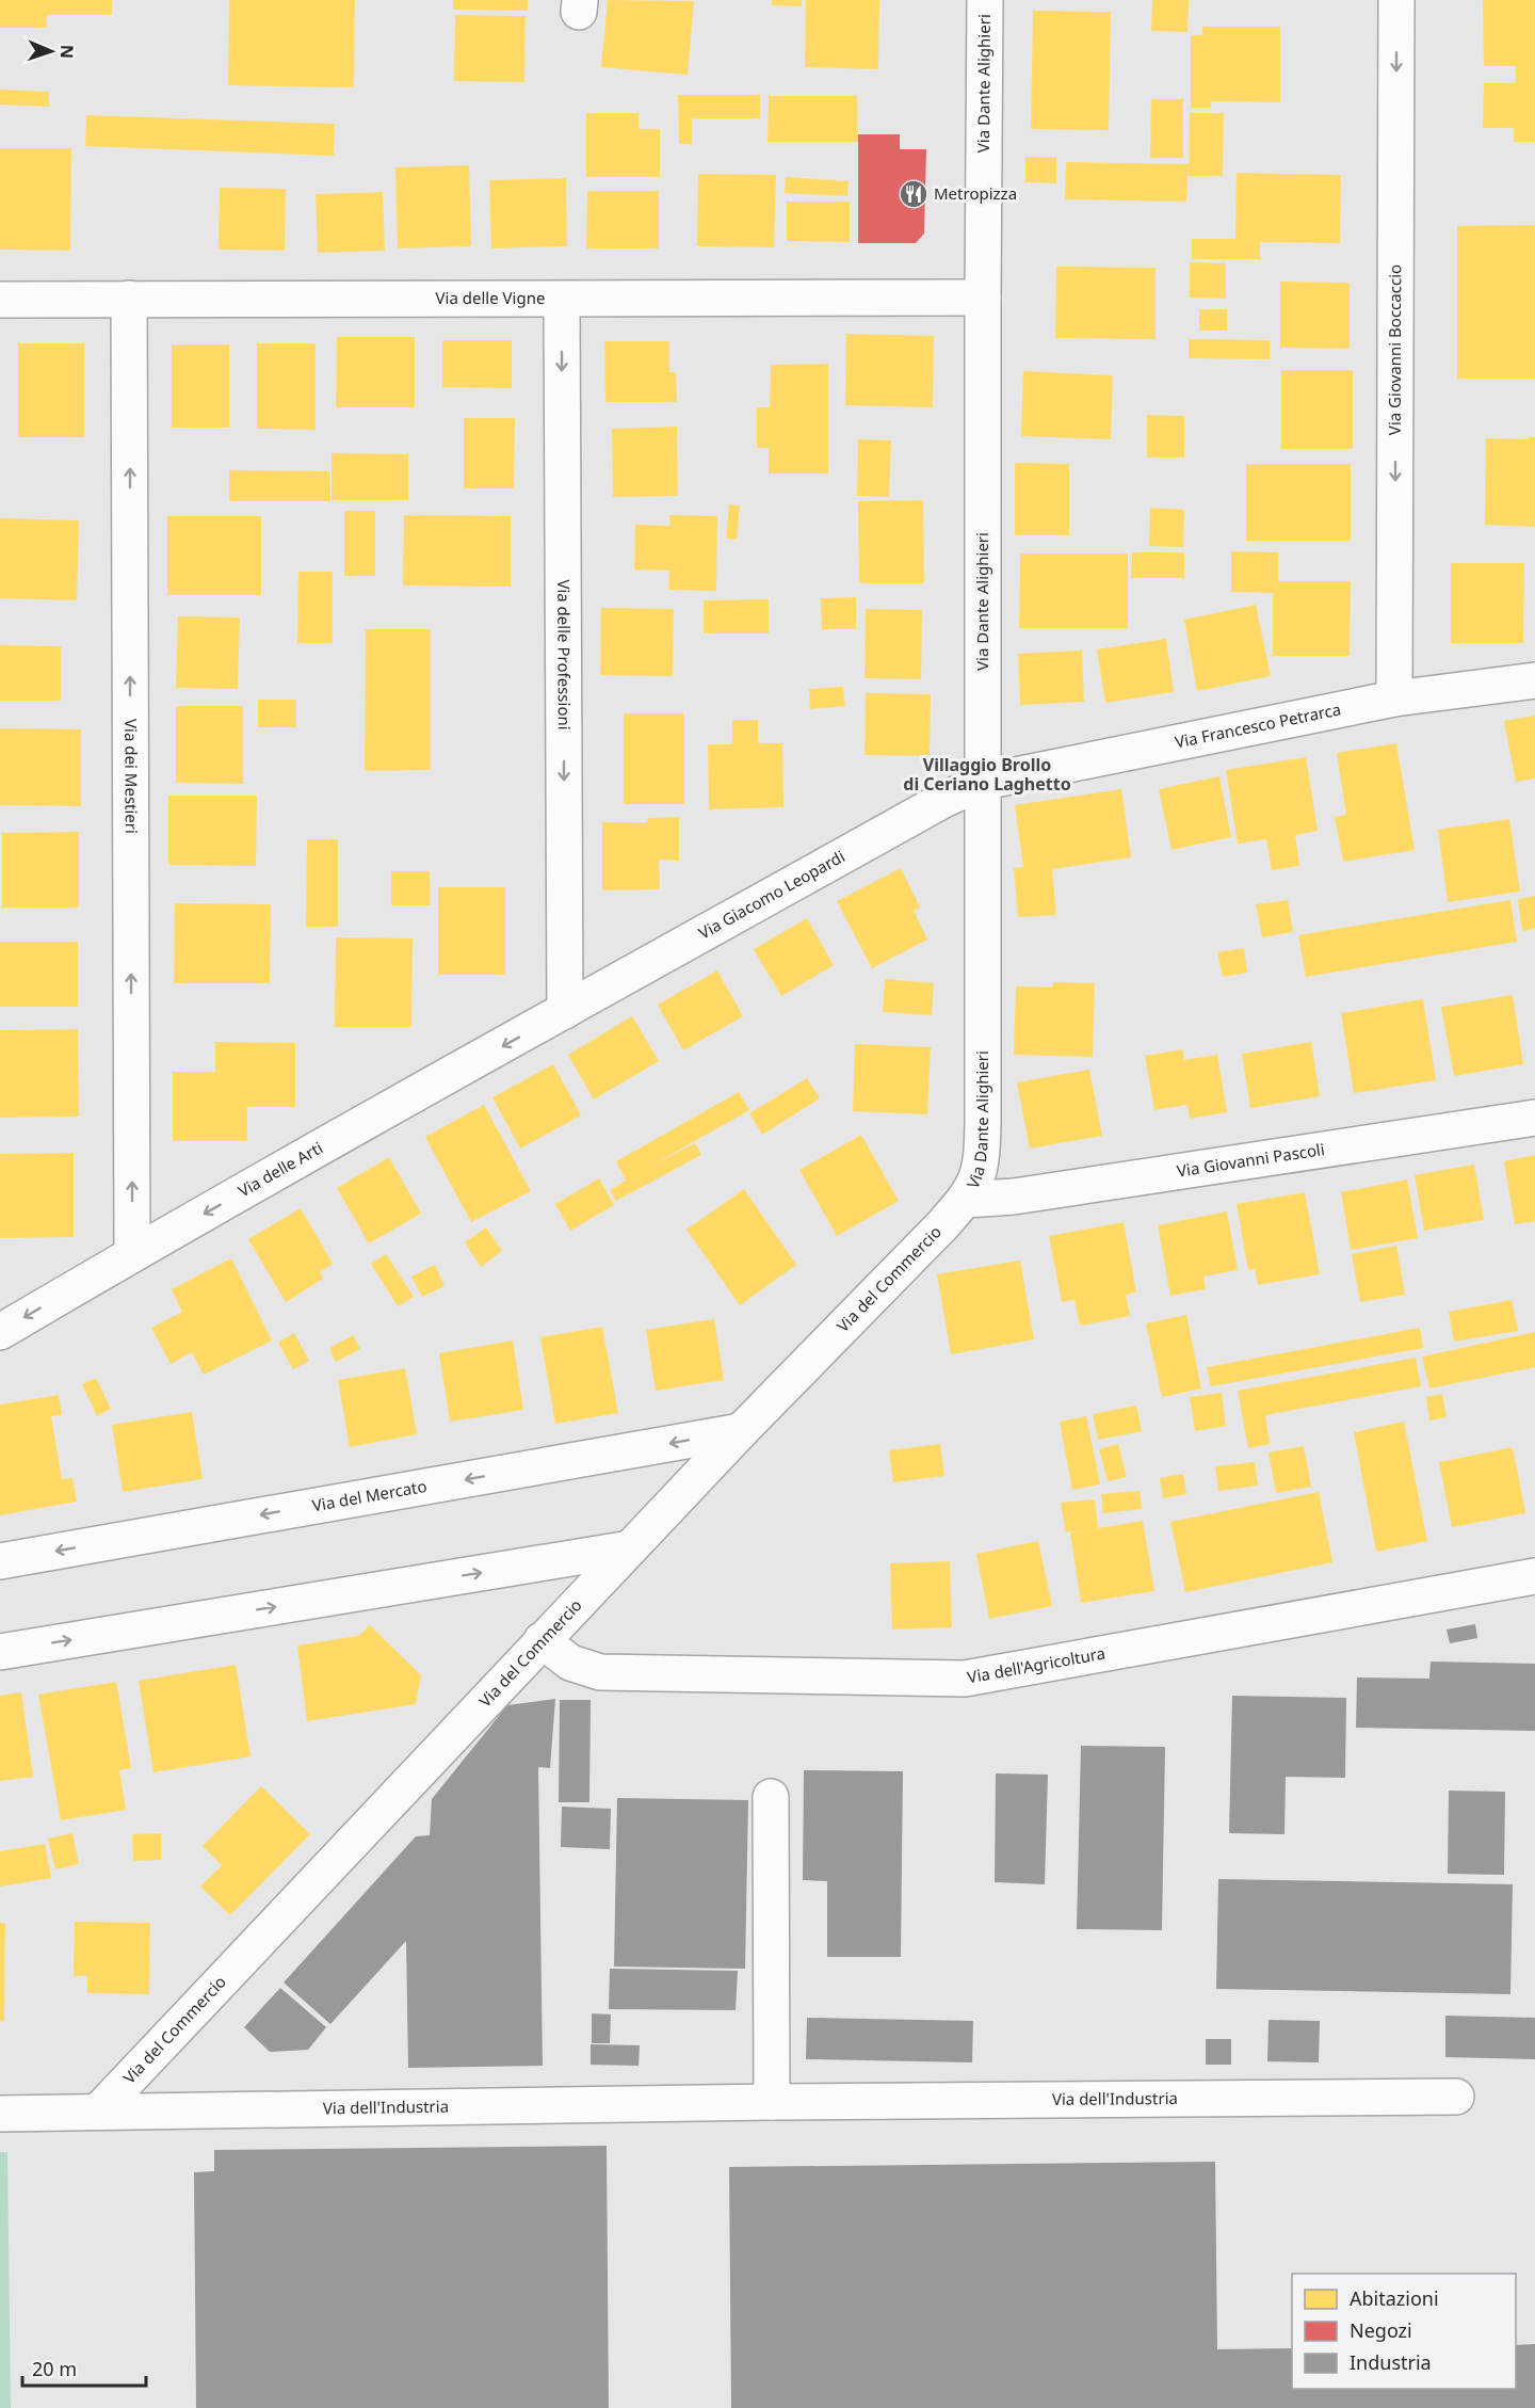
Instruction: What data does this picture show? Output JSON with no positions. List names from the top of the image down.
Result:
{
  "streets": {
    "street": [
      "Via Dante Alighieri",
      "Via delle Vigne",
      "Via Giovanni Boccaccio",
      "Via delle Professioni",
      "Via Francesco Petrarca",
      "Via dei Mestieri",
      "Via Giacomo Leopardi",
      "Via Giovanni Pascoli",
      "Via delle Arti",
      "Via del Commercio",
      "Via del Mercato",
      "Via dell'Agricoltura",
      "Via dell'Industria"
    ]
  },
  "crossings": [
    ["Via Dante Alighieri", "Via delle Vigne"],
    ["Via Dante Alighieri", "Via Francesco Petrarca"],
    ["Via Dante Alighieri", "Via Giacomo Leopardi"],
    ["Via Dante Alighieri", "Via Giovanni Pascoli"],
    ["Via Dante Alighieri", "Via del Commercio"],
    ["Via delle Vigne", "Via delle Professioni"],
    ["Via delle Vigne", "Via dei Mestieri"],
    ["Via Giovanni Boccaccio", "Via Francesco Petrarca"],
    ["Via delle Professioni", "Via Giacomo Leopardi"],
    ["Via delle Professioni", "Via delle Arti"],
    ["Via Francesco Petrarca", "Via Giacomo Leopardi"],
    ["Via dei Mestieri", "Via delle Arti"],
    ["Via Giacomo Leopardi", "Via delle Arti"],
    ["Via Giovanni Pascoli", "Via del Commercio"],
    ["Via del Commercio", "Via del Mercato"],
    ["Via del Commercio", "Via dell'Agricoltura"],
    ["Via del Commercio", "Via dell'Industria"]
  ],
  "one_way": [
    "Via Giovanni Boccaccio",
    "Via delle Professioni",
    "Via dei Mestieri",
    "Via delle Arti"
  ],
  "districts": ["Villaggio Brollo di Ceriano Laghetto"],
  "places": {
    "restaurant": ["Metropizza"]
  },
  "legend": ["Abitazioni", "Negozi", "Industria"],
  "scale_bar": "20 m",
  "north": "right"
}
